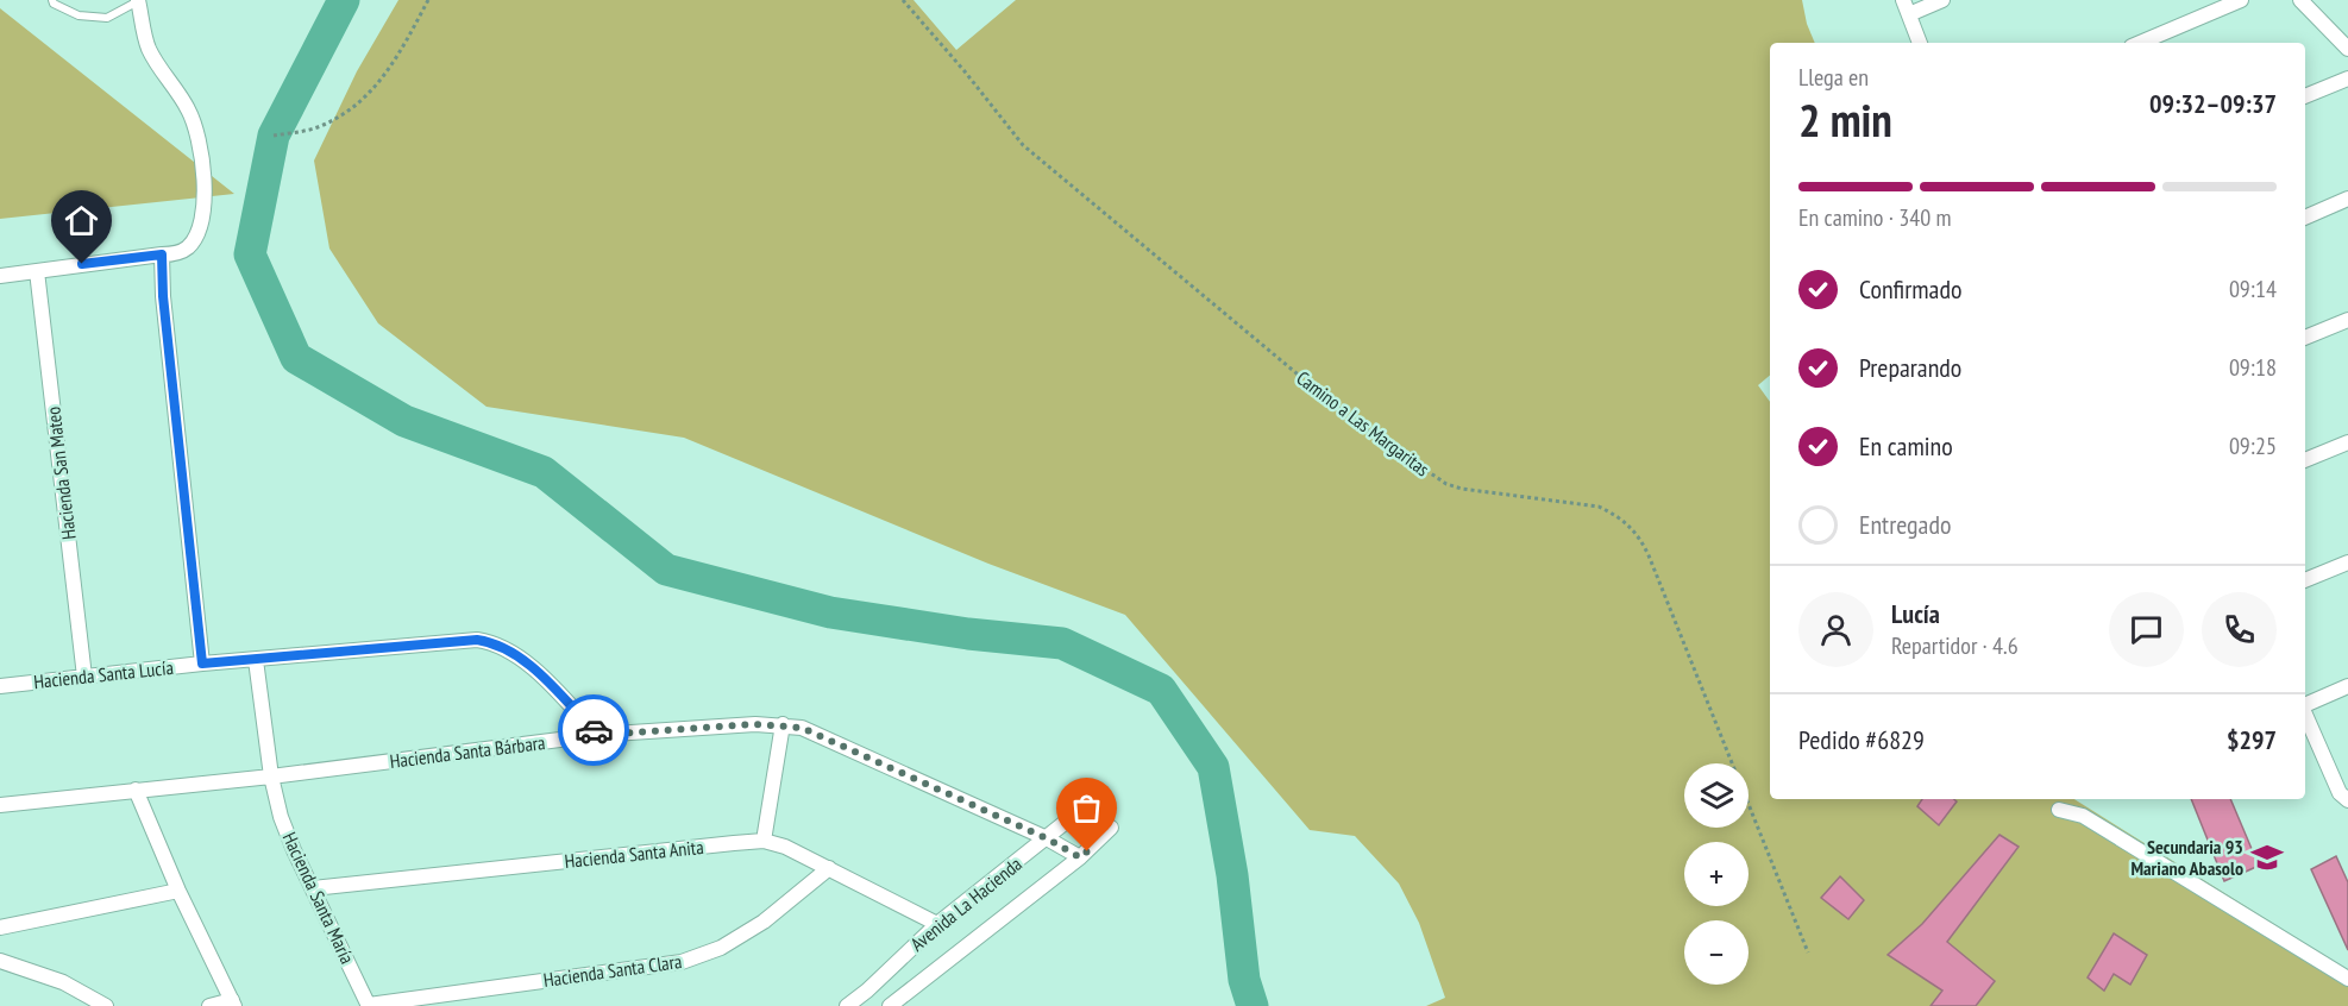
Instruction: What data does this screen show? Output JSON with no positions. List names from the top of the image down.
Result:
{
  "streets": {
    "street": [
      "Hacienda San Mateo",
      "Hacienda Santa Lucía",
      "Hacienda Santa Bárbara",
      "Hacienda Santa Anita",
      "Hacienda Santa María",
      "Avenida La Hacienda",
      "Hacienda Santa Clara"
    ],
    "path": ["Camino a Las Margaritas"]
  },
  "crossings": [
    ["Hacienda San Mateo", "Hacienda Santa Lucía"],
    ["Hacienda Santa Lucía", "Hacienda Santa Bárbara"],
    ["Hacienda Santa Lucía", "Hacienda Santa María"],
    ["Hacienda Santa Bárbara", "Hacienda Santa María"],
    ["Hacienda Santa Bárbara", "Avenida La Hacienda"],
    ["Hacienda Santa Anita", "Hacienda Santa María"],
    ["Hacienda Santa Anita", "Avenida La Hacienda"],
    ["Hacienda Santa Anita", "Hacienda Santa Clara"],
    ["Hacienda Santa María", "Hacienda Santa Clara"]
  ],
  "places": {
    "school or university": ["Secundaria 93 Mariano Abasolo"]
  },
  "page": {
    "heading": ["2 min", "Llega en", "09:32–09:37"],
    "panel": [
      "Lucía",
      "Repartidor · 4.6",
      "Pedido #6829",
      "$297"
    ],
    "bar": "En camino · 340 m",
    "list": [
      ["Confirmado", "09:14"],
      ["Preparando", "09:18"],
      ["En camino", "09:25"],
      "Entregado"
    ],
    "map_buttons": ["+", "−"]
  }
}
